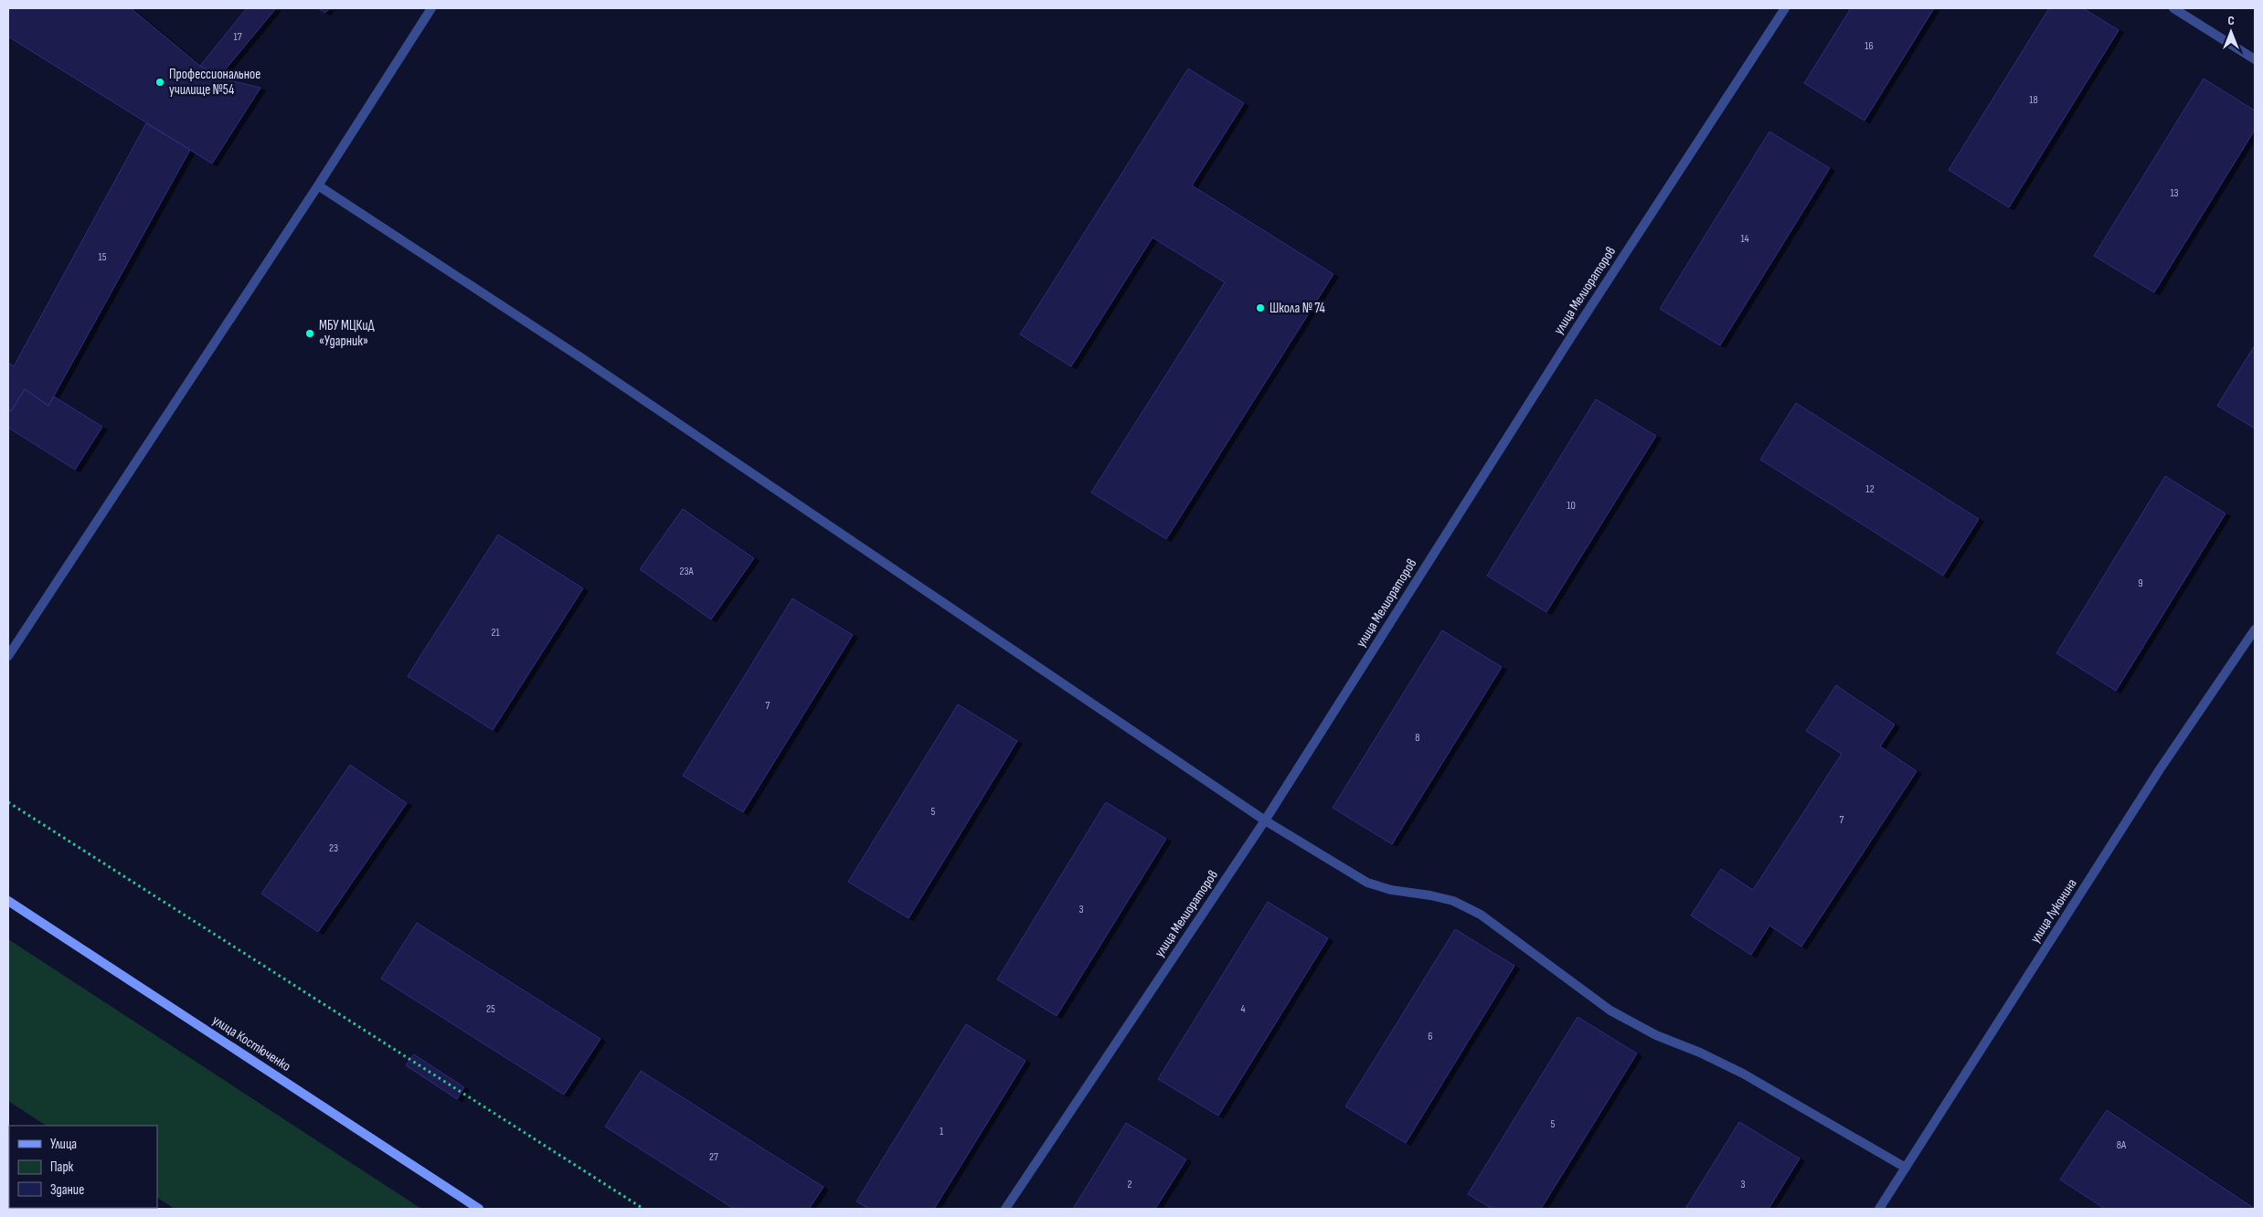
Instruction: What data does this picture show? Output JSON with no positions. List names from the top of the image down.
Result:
{
  "streets": {
    "street": ["улица Мелиораторов", "улица Луконина", "улица Костюченко"]
  },
  "places": ["Профессиональное училище №54", "Школа № 74", "МБУ МЦКиД «Ударник»"],
  "house_numbers": [
    "17",
    "16",
    "18",
    "13",
    "14",
    "15",
    "12",
    "10",
    "23А",
    "9",
    "21",
    "7",
    "8",
    "5",
    "7",
    "23",
    "3",
    "25",
    "4",
    "6",
    "5",
    "1",
    "8А",
    "27",
    "2",
    "3"
  ],
  "legend": ["Улица", "Парк", "Здание"],
  "north": "top"
}
